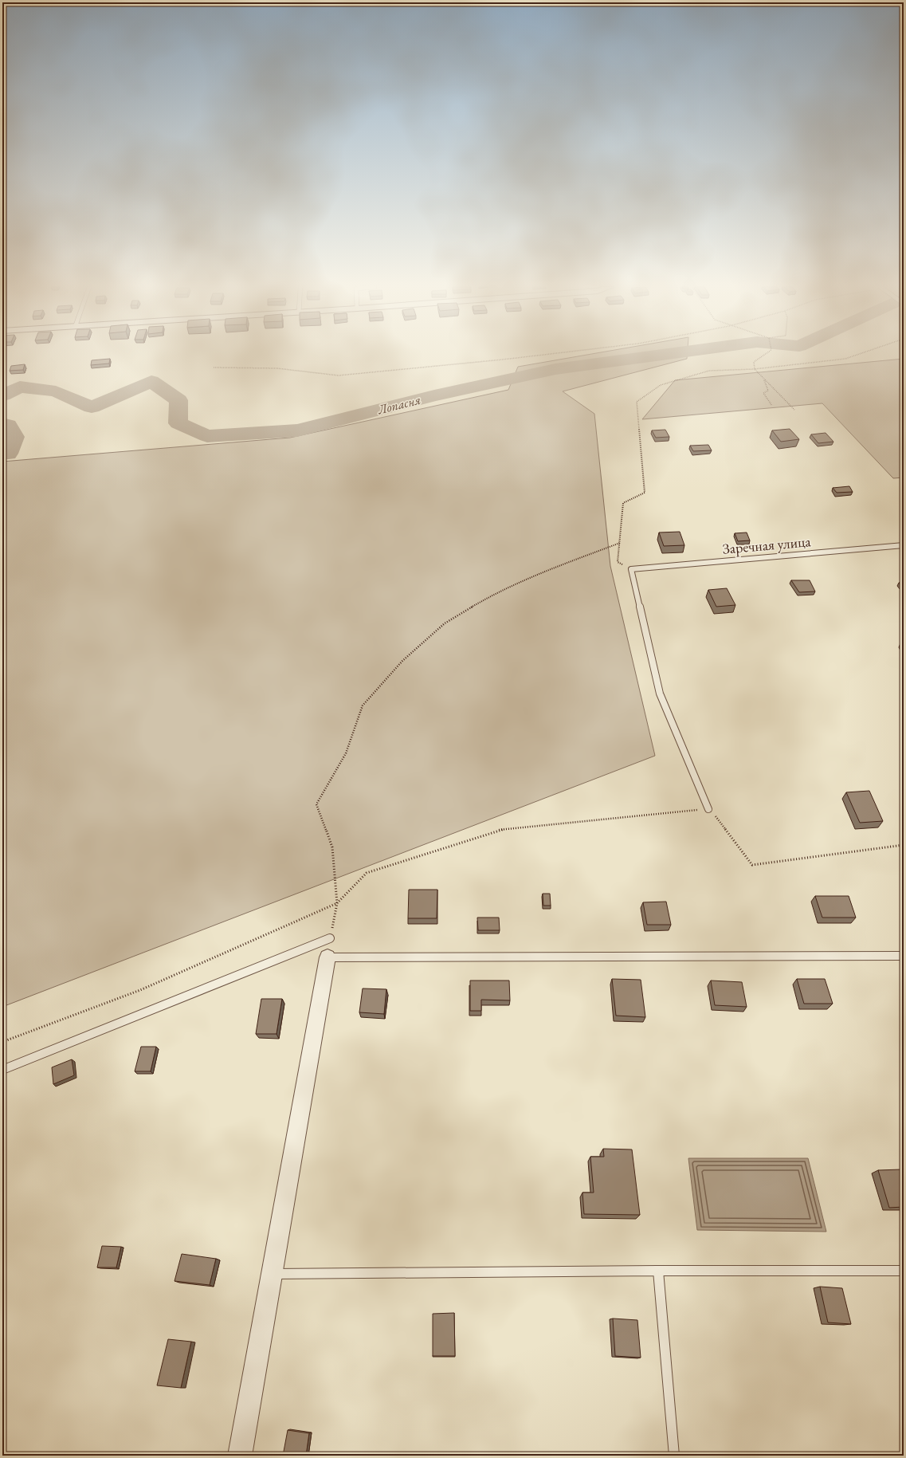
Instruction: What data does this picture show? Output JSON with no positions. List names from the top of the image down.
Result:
{
  "streets": {
    "lane": ["Заречная улица"]
  },
  "water": ["Лопасня"]
}
